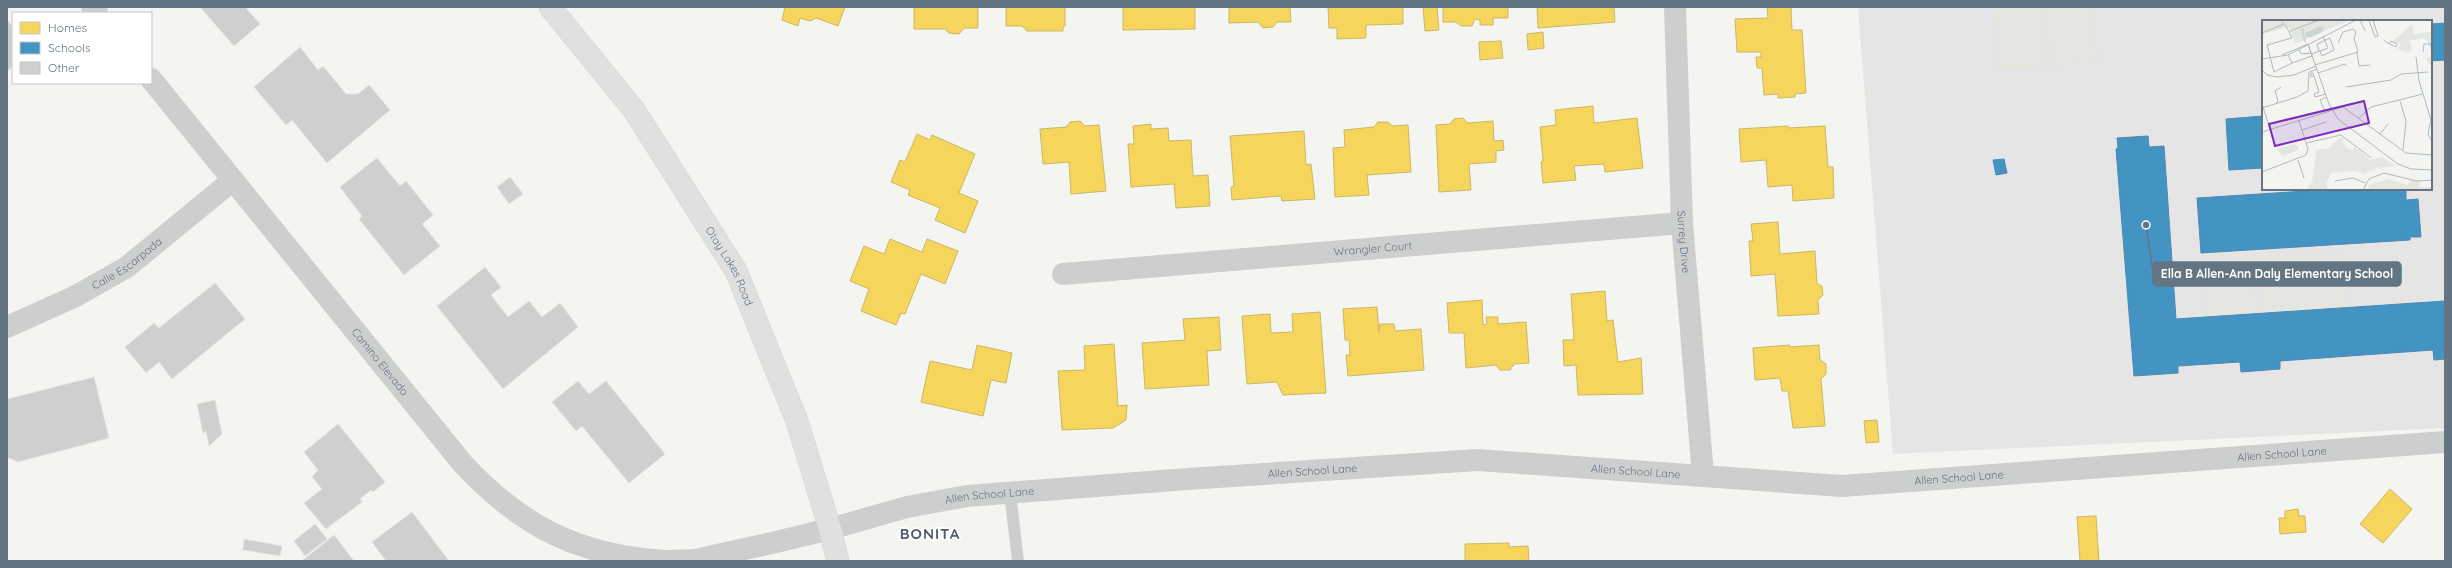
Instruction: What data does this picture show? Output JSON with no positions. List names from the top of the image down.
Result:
{
  "streets": {
    "main road": ["Otay Lakes Road"],
    "street": [
      "Surrey Drive",
      "Wrangler Court",
      "Calle Escarpada",
      "Camino Elevado",
      "Allen School Lane"
    ]
  },
  "crossings": [
    ["Surrey Drive", "Wrangler Court"],
    ["Surrey Drive", "Allen School Lane"],
    ["Calle Escarpada", "Camino Elevado"],
    ["Otay Lakes Road", "Camino Elevado"],
    ["Otay Lakes Road", "Allen School Lane"],
    ["Camino Elevado", "Allen School Lane"]
  ],
  "districts": ["BONITA"],
  "places": ["Ella B Allen-Ann Daly Elementary School"],
  "legend": ["Homes", "Schools", "Other"]
}
